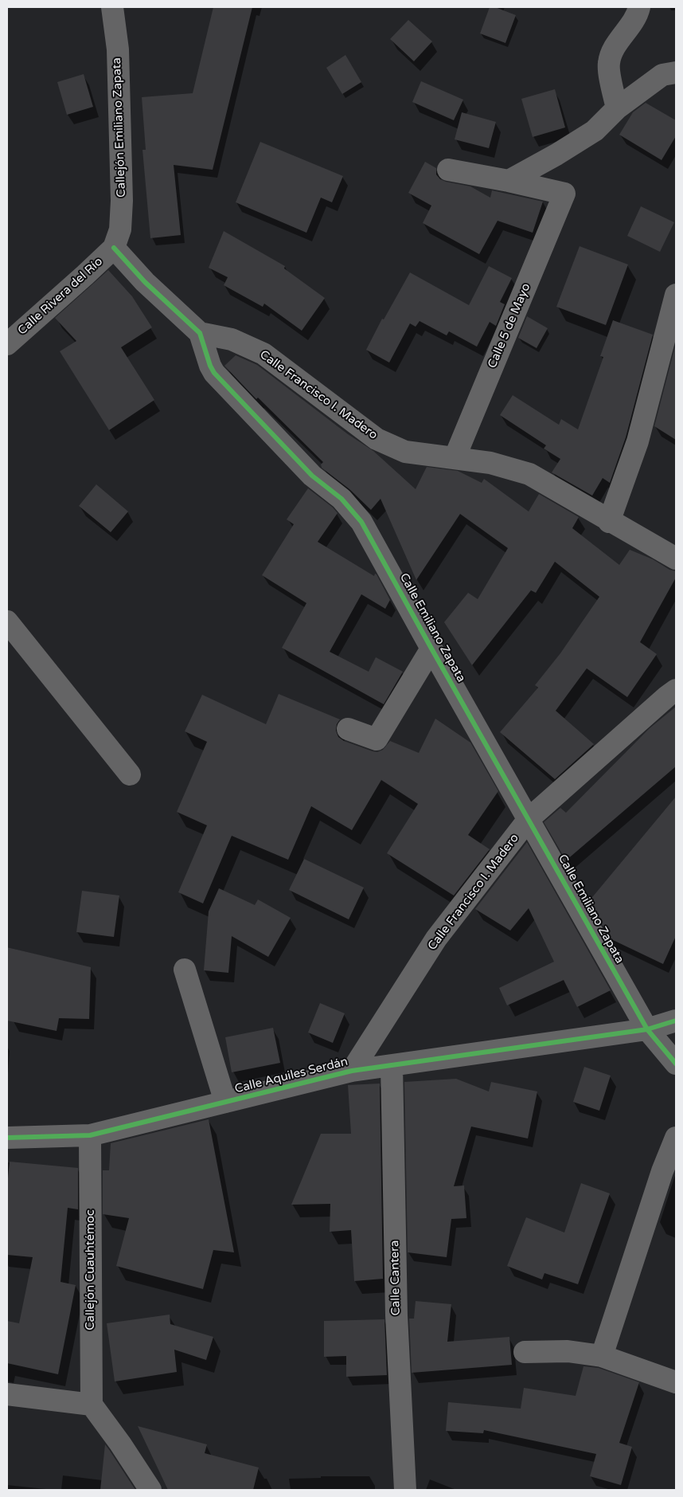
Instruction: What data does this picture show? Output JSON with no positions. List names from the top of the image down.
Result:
{
  "streets": {
    "street": [
      "Callejón Emiliano Zapata",
      "Calle Rivera del Río",
      "Calle 5 de Mayo",
      "Calle Francisco I. Madero",
      "Calle Emiliano Zapata",
      "Calle Aquiles Serdán",
      "Callejón Cuauhtémoc",
      "Calle Cantera"
    ]
  },
  "crossings": [
    ["Callejón Emiliano Zapata", "Calle Rivera del Río"],
    ["Callejón Emiliano Zapata", "Calle Emiliano Zapata"],
    ["Calle Rivera del Río", "Calle Emiliano Zapata"],
    ["Calle 5 de Mayo", "Calle Francisco I. Madero"],
    ["Calle Francisco I. Madero", "Calle Emiliano Zapata"],
    ["Calle Francisco I. Madero", "Calle Aquiles Serdán"],
    ["Calle Emiliano Zapata", "Calle Aquiles Serdán"],
    ["Calle Aquiles Serdán", "Callejón Cuauhtémoc"],
    ["Calle Aquiles Serdán", "Calle Cantera"]
  ]
}
